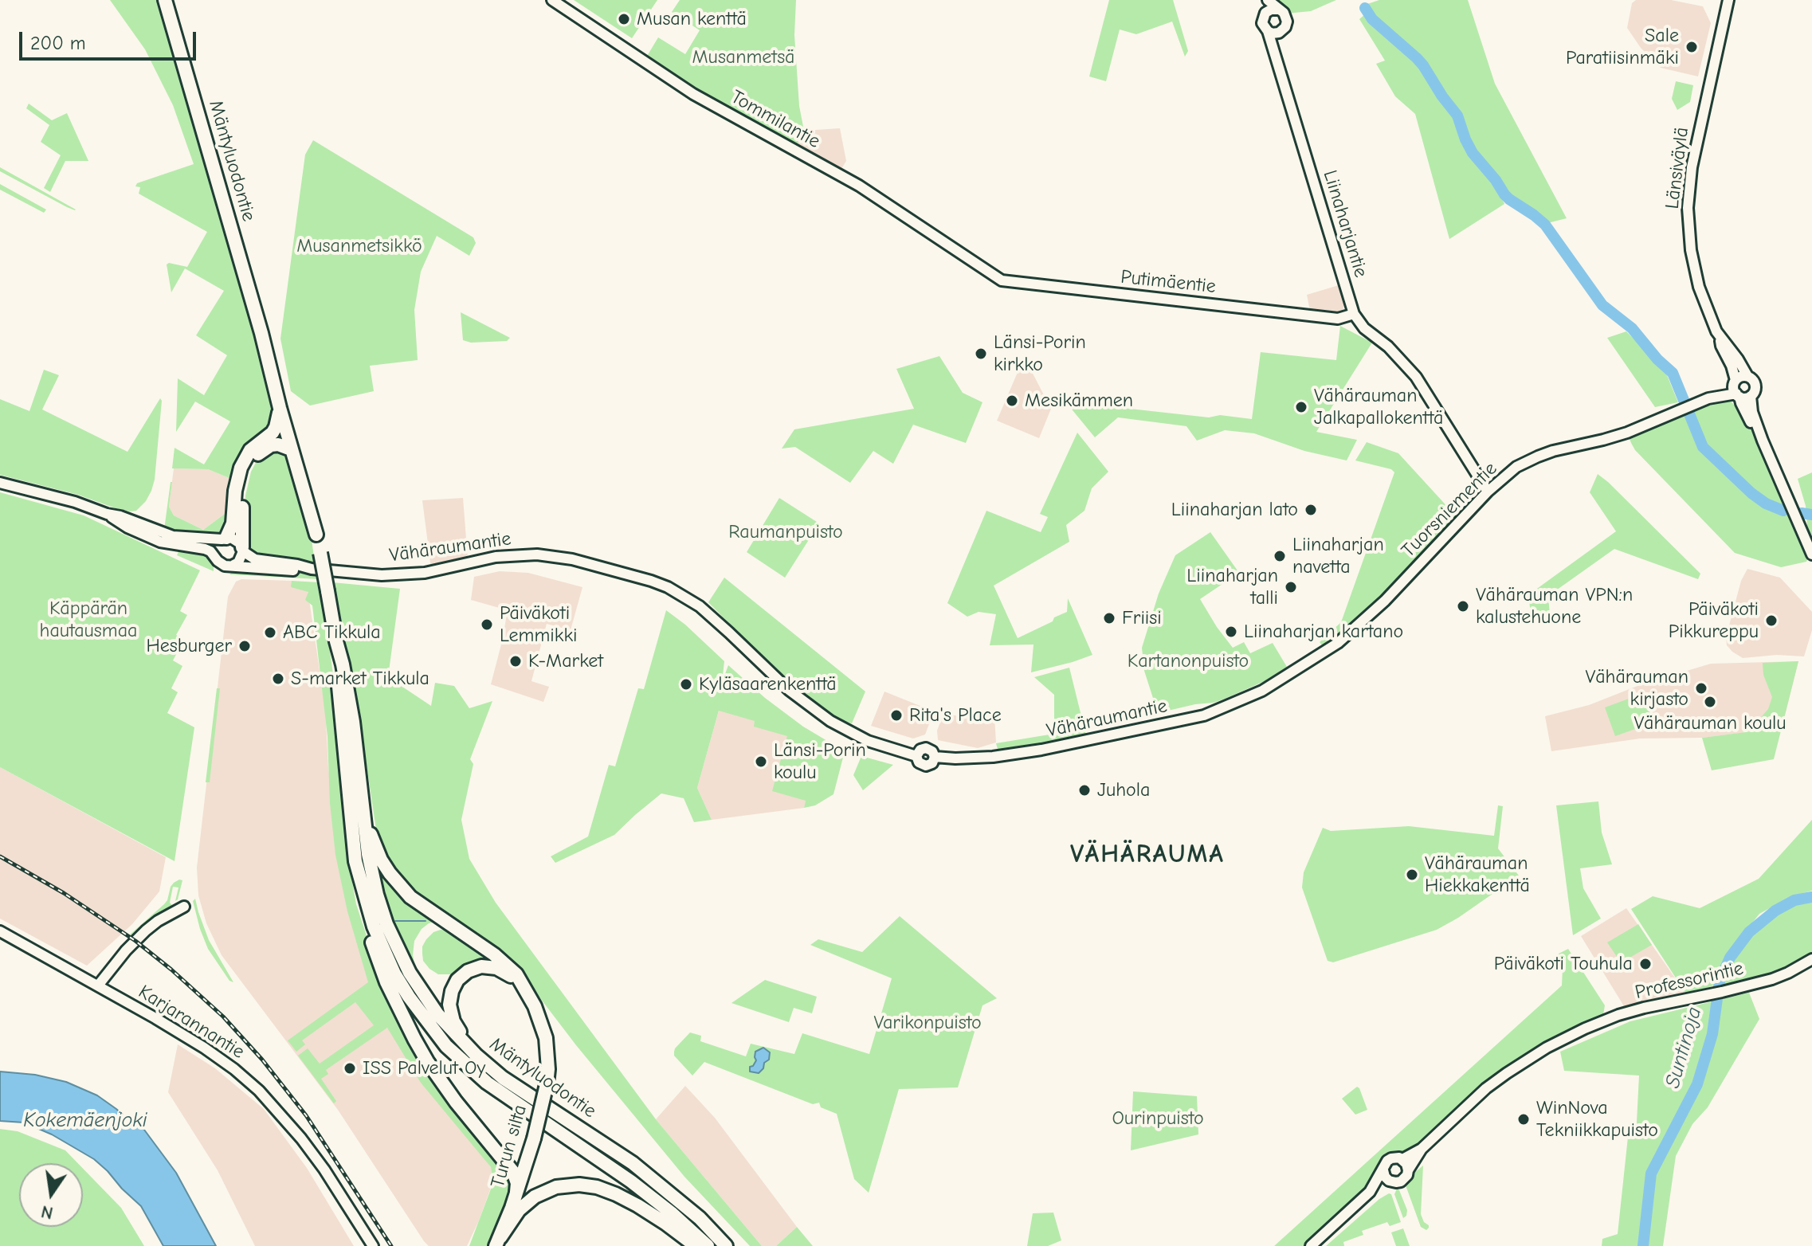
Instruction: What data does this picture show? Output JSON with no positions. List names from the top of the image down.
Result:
{
  "streets": {
    "highway": ["Mäntyluodontie", "Turun silta"],
    "main road": [
      "Tommilantie",
      "Länsiväylä",
      "Liinaharjantie",
      "Putimäentie",
      "Tuorsniementie",
      "Vähäraumantie",
      "Professorintie",
      "Karjarannantie"
    ]
  },
  "crossings": [
    ["Tommilantie", "Putimäentie"],
    ["Mäntyluodontie", "Turun silta"],
    ["Länsiväylä", "Tuorsniementie"],
    ["Liinaharjantie", "Putimäentie"],
    ["Liinaharjantie", "Tuorsniementie"],
    ["Tuorsniementie", "Vähäraumantie"]
  ],
  "districts": ["VÄHÄRAUMA"],
  "water": ["Suntinoja", "Kokemäenjoki"],
  "parks": [
    "Musanmetsä",
    "Musanmetsikkö",
    "Raumanpuisto",
    "Käppärän hautausmaa",
    "Kartanonpuisto",
    "Varikonpuisto",
    "Ourinpuisto"
  ],
  "places": [
    "Musan kenttä",
    "Sale Paratiisinmäki",
    "Länsi-Porin kirkko",
    "Mesikämmen",
    "Vähärauman Jalkapallokenttä",
    "Liinaharjan lato",
    "Liinaharjan navetta",
    "Liinaharjan talli",
    "Vähärauman VPN:n kalustehuone",
    "Friisi",
    "Päiväkoti Pikkureppu",
    "Päiväkoti Lemmikki",
    "Liinaharjan kartano",
    "ABC Tikkula",
    "Hesburger",
    "K-Market",
    "S-market Tikkula",
    "Kyläsaarenkenttä",
    "Vähärauman kirjasto",
    "Vähärauman koulu",
    "Rita's Place",
    "Länsi-Porin koulu",
    "Juhola",
    "Vähärauman Hiekkakenttä",
    "Päiväkoti Touhula",
    "ISS Palvelut Oy",
    "WinNova Tekniikkapuisto"
  ],
  "scale_bar": "200 m",
  "north": "bottom"
}
